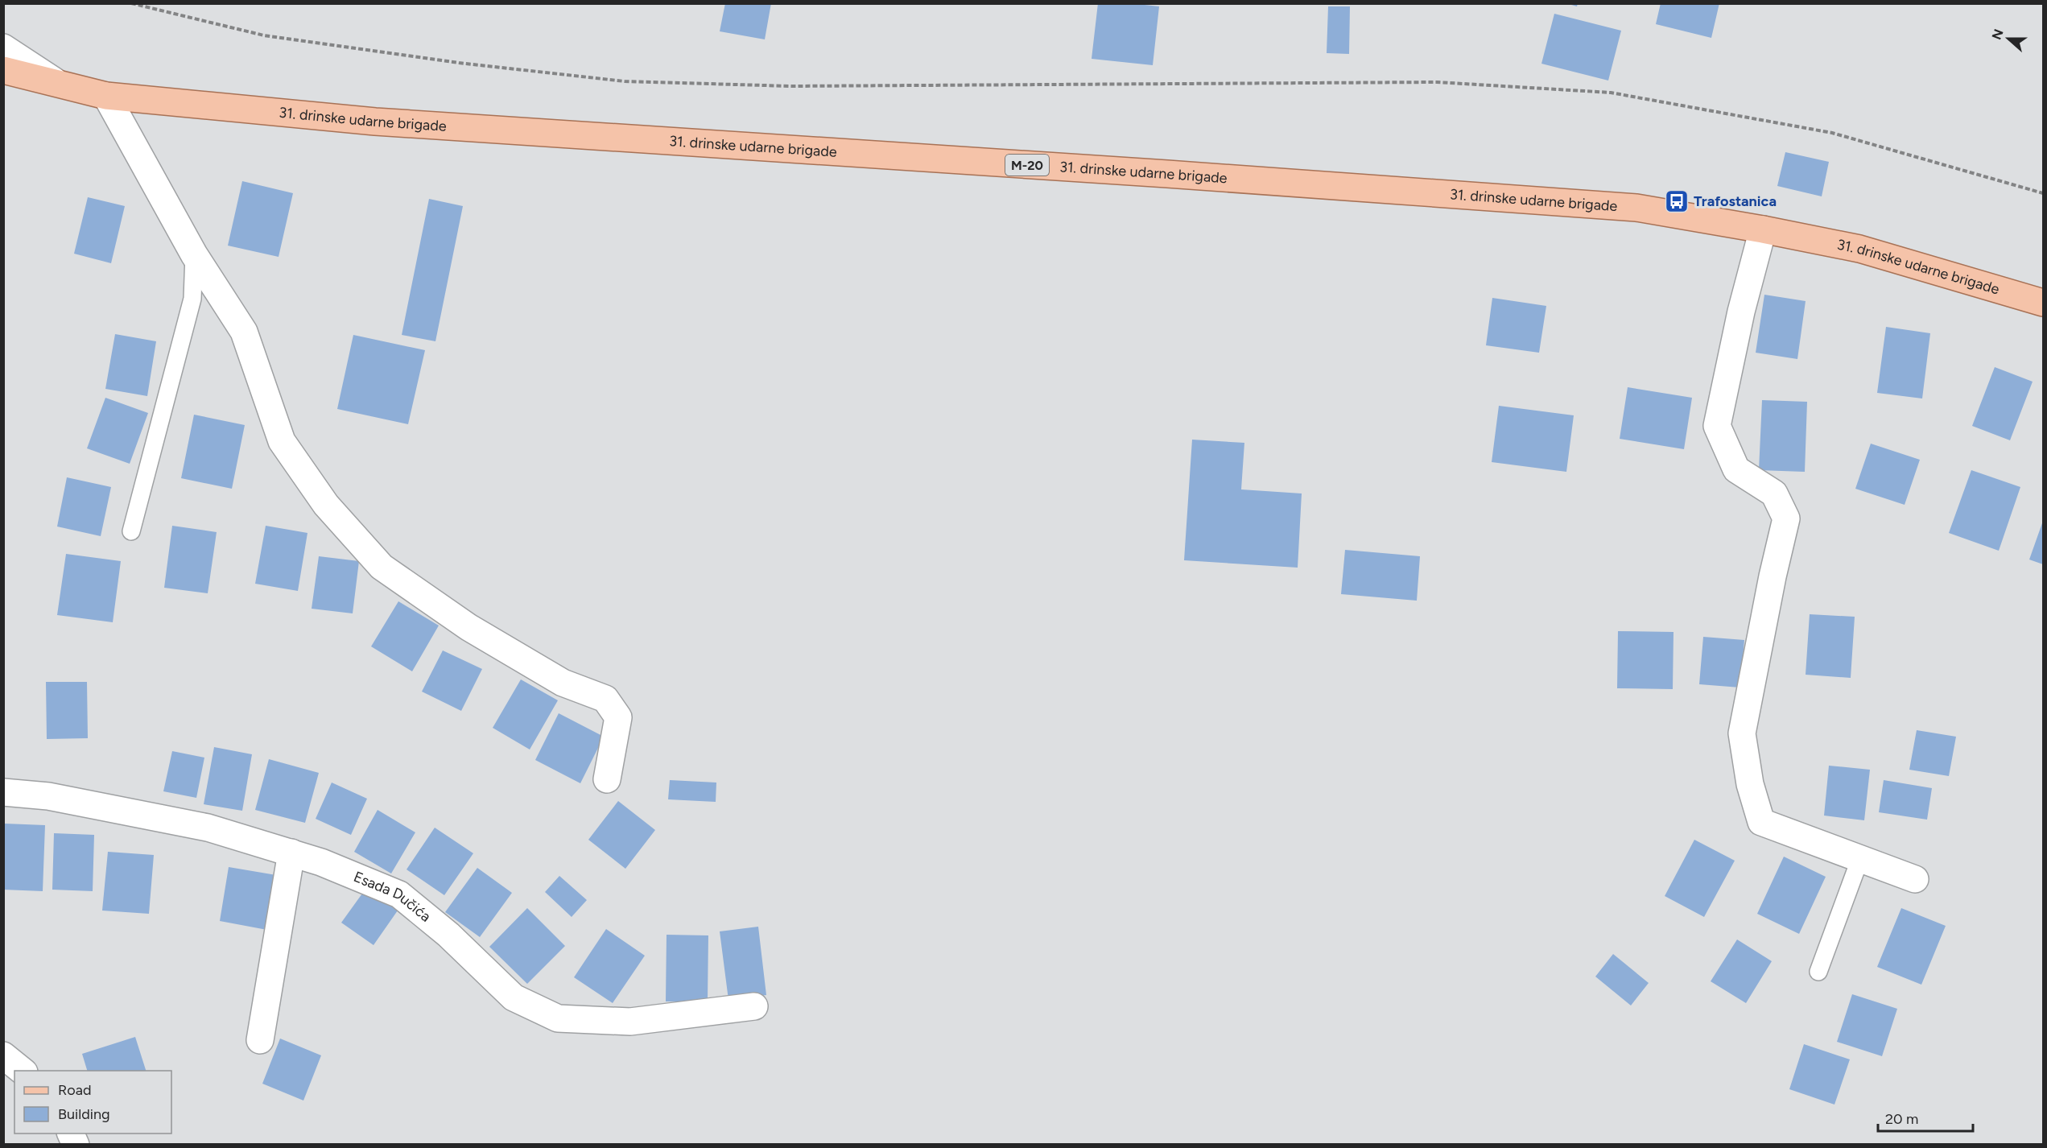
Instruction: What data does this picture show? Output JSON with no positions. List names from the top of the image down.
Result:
{
  "streets": {
    "main road": ["31. drinske udarne brigade", "M-20"],
    "street": ["Esada Dučića"]
  },
  "places": {
    "bus stop": ["Trafostanica"]
  },
  "legend": ["Road", "Building"],
  "scale_bar": "20 m",
  "north": "left"
}
